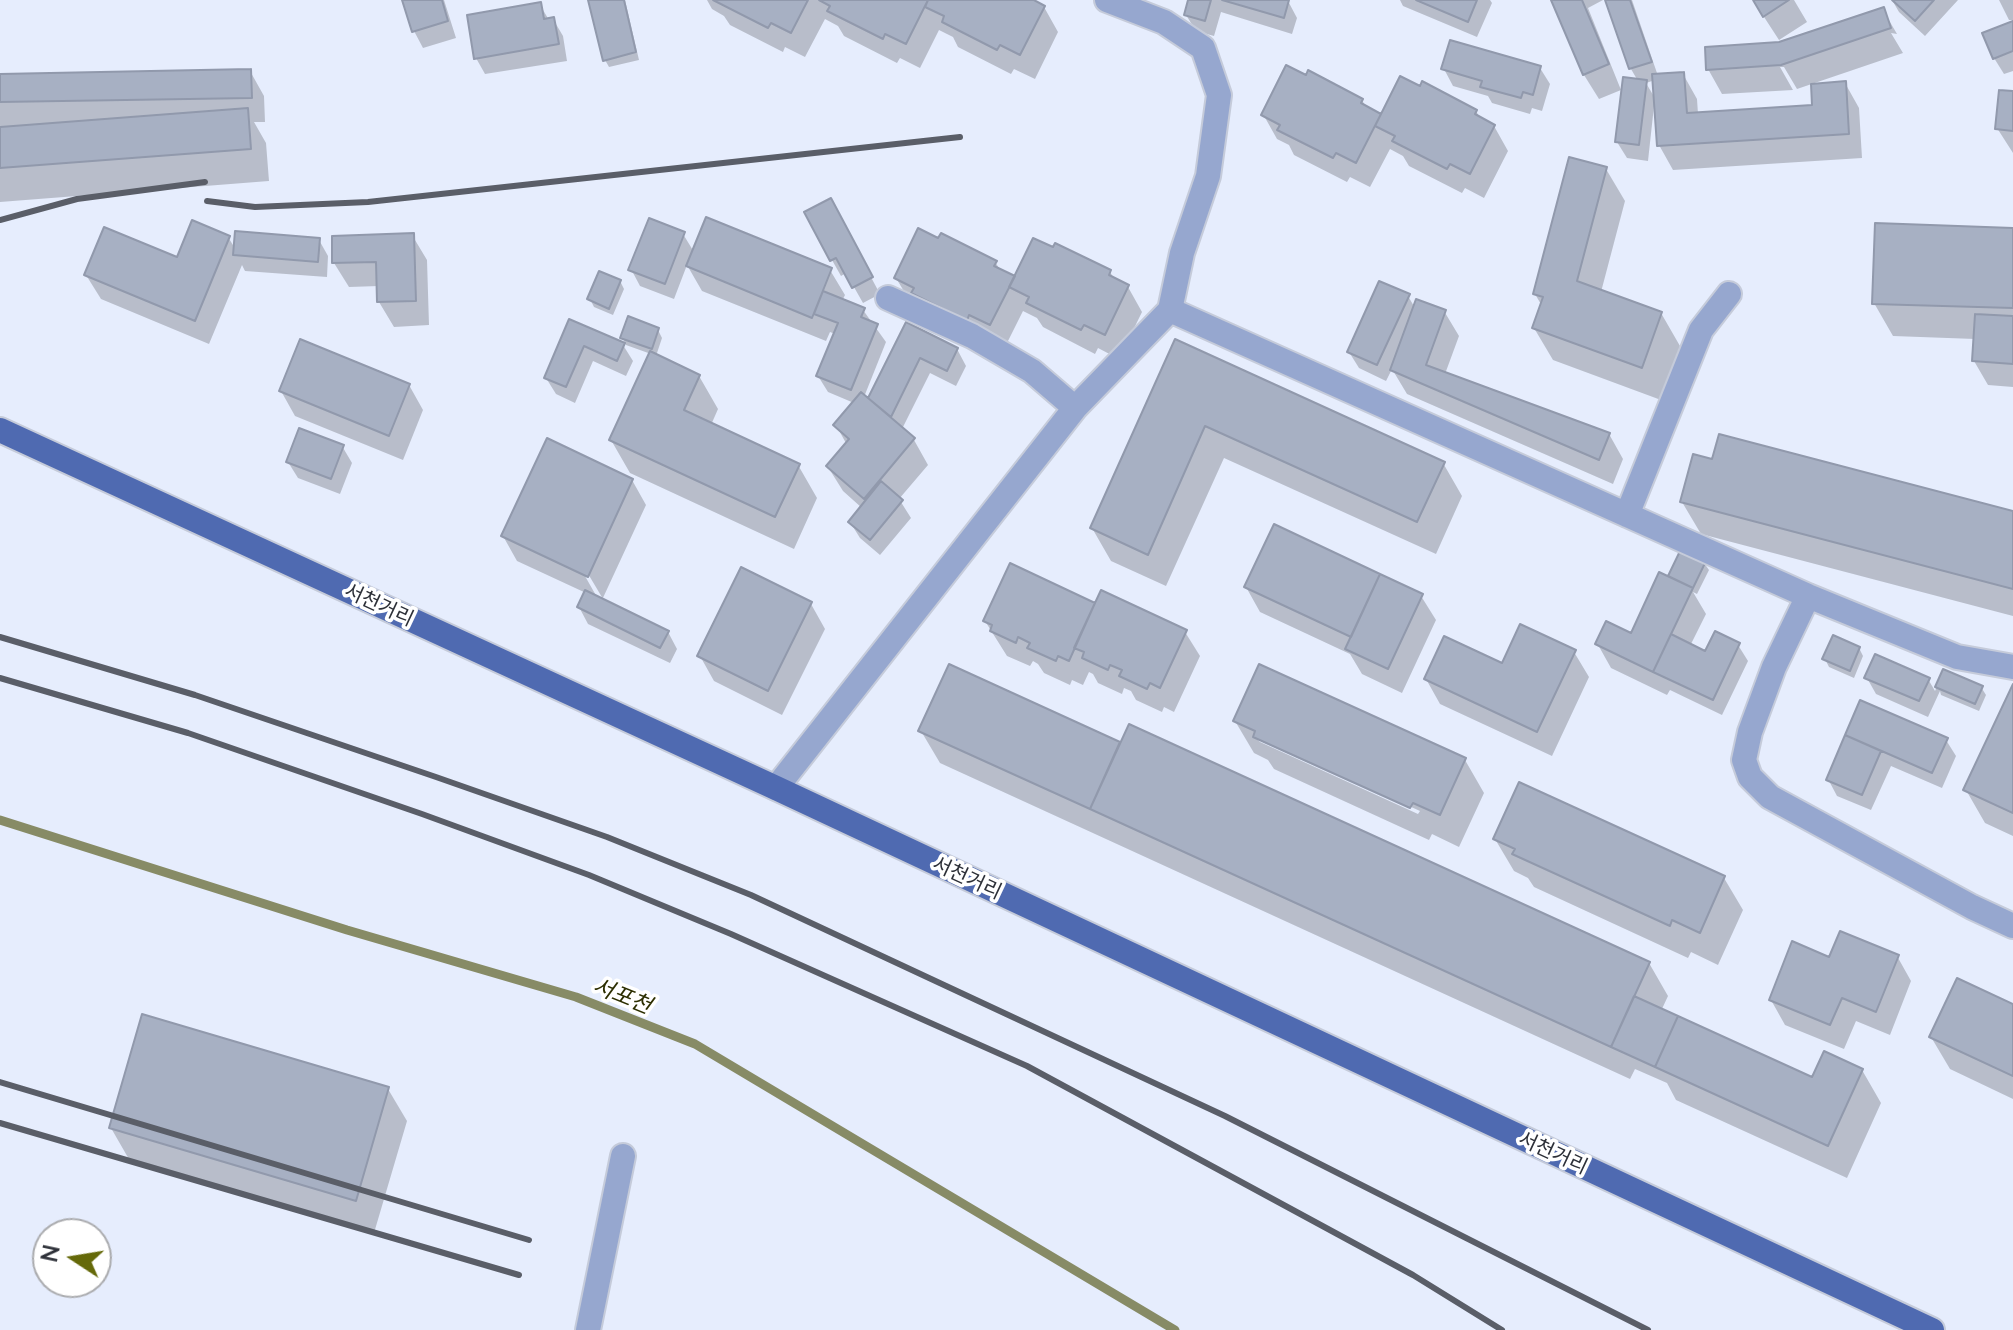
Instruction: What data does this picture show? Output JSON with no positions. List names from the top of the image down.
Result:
{
  "streets": {
    "main road": ["서천거리"]
  },
  "water": ["서포천"],
  "north": "left"
}
